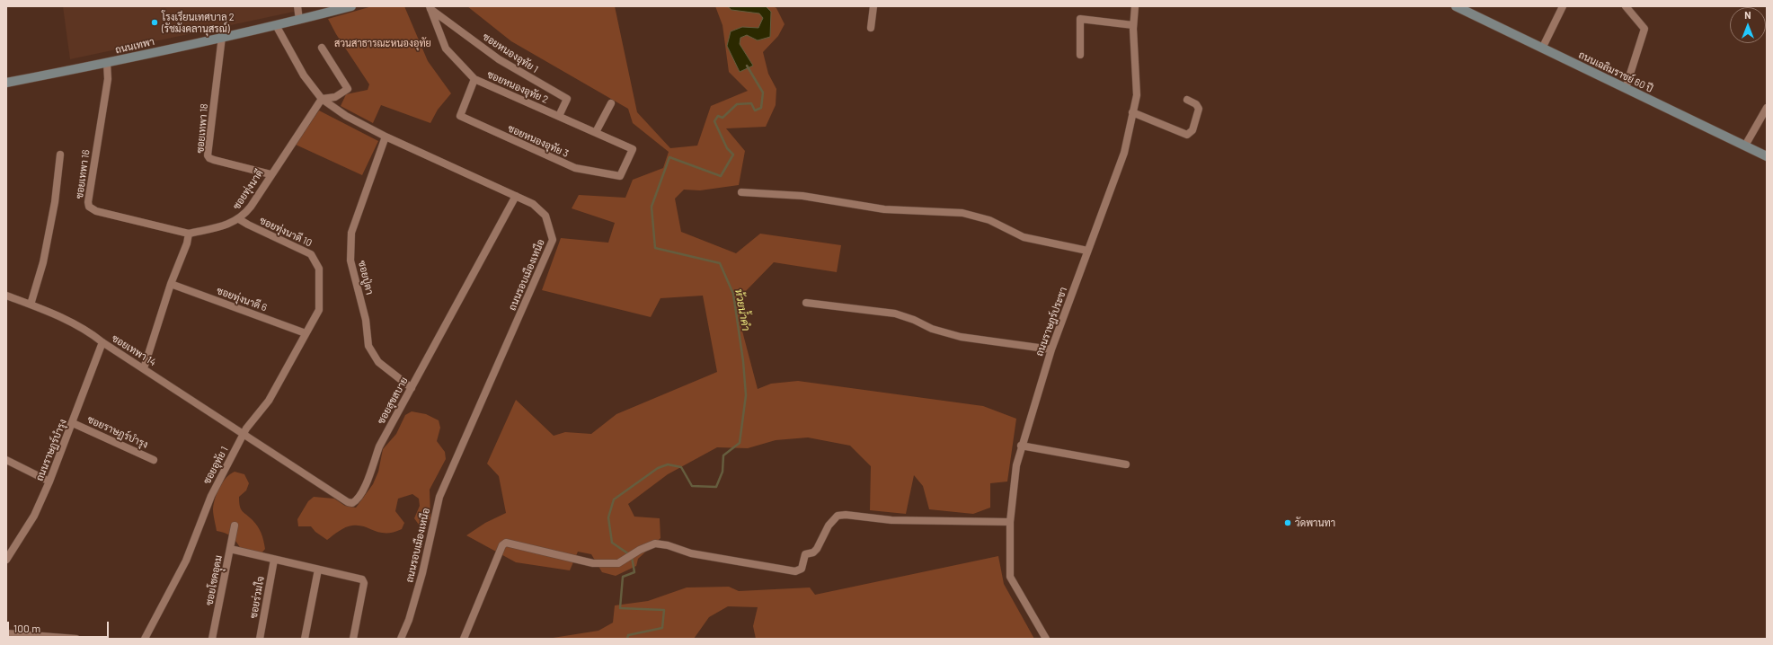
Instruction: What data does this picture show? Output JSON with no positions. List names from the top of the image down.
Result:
{
  "streets": {
    "street": [
      "ถนนเทพา",
      "ซอยหนองอุทัย 1",
      "ถนนเฉลิมราชย์ 60 ปี",
      "ซอยหนองอุทัย 2",
      "ซอยเทพา 18",
      "ซอยหนองอุทัย 3",
      "ซอยเทพา 16",
      "ซอยทุ่งนาดี",
      "ซอยทุ่งนาดี 10",
      "ถนนรอบเมืองเหนือ",
      "ซอยปู่ตา",
      "ซอยทุ่งนาดี 6",
      "ถนนราษฎร์ประชา",
      "ซอยเทพา 14",
      "ซอยสุขสบาย",
      "ซอยราษฏร์บำรุง",
      "ถนนราษฏร์บำรุง",
      "ซอยอุทัย 1",
      "ซอยโชคอุุดม",
      "ซอยร่วมใจ"
    ]
  },
  "crossings": [
    ["ถนนเทพา", "ซอยเทพา 18"],
    ["ถนนเทพา", "ซอยเทพา 16"],
    ["ถนนเทพา", "ถนนรอบเมืองเหนือ"],
    ["ซอยหนองอุทัย 1", "ซอยหนองอุทัย 2"],
    ["ซอยหนองอุทัย 2", "ซอยหนองอุทัย 3"],
    ["ซอยเทพา 18", "ซอยทุ่งนาดี"],
    ["ซอยเทพา 16", "ซอยทุ่งนาดี"],
    ["ซอยทุ่งนาดี", "ซอยทุ่งนาดี 10"],
    ["ซอยทุ่งนาดี", "ถนนรอบเมืองเหนือ"],
    ["ซอยทุ่งนาดี 10", "ซอยอุทัย 1"],
    ["ถนนรอบเมืองเหนือ", "ซอยปู่ตา"],
    ["ถนนรอบเมืองเหนือ", "ซอยสุขสบาย"],
    ["ซอยปู่ตา", "ซอยสุขสบาย"],
    ["ซอยทุ่งนาดี 6", "ซอยอุทัย 1"],
    ["ซอยเทพา 14", "ซอยสุขสบาย"],
    ["ซอยเทพา 14", "ถนนราษฏร์บำรุง"],
    ["ซอยเทพา 14", "ซอยอุทัย 1"],
    ["ซอยสุขสบาย", "ซอยอุทัย 1"],
    ["ซอยราษฏร์บำรุง", "ถนนราษฏร์บำรุง"]
  ],
  "water": ["ห้วยน้ำคำ"],
  "parks": ["สวนสาธารณะหนองอุทัย"],
  "places": ["โรงเรียนเทศบาล 2 (รัชมังคลานุสรณ์)", "วัดพานทา"],
  "scale_bar": "100 m",
  "north": "top"
}
